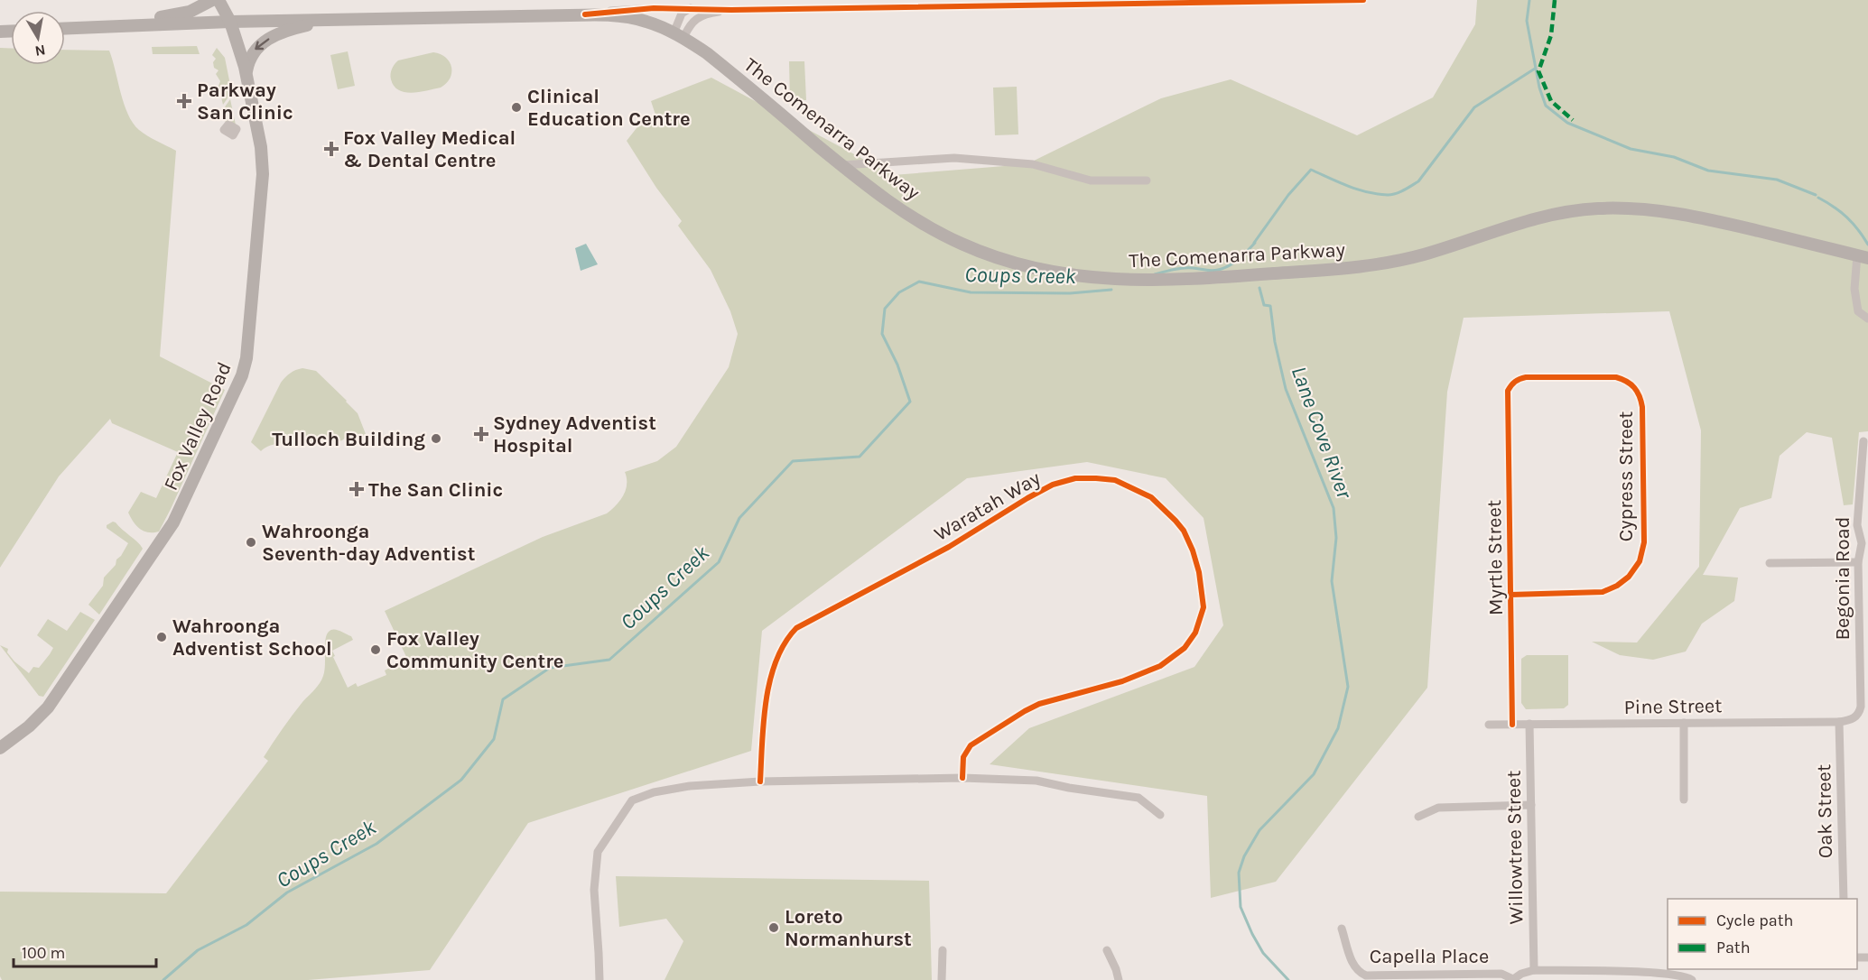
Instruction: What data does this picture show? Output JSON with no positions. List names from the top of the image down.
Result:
{
  "streets": {
    "main road": ["The Comenarra Parkway", "Fox Valley Road"],
    "street": [
      "Cypress Street",
      "Waratah Way",
      "Myrtle Street",
      "Begonia Road",
      "Pine Street",
      "Oak Street",
      "Willowtree Street",
      "Capella Place"
    ]
  },
  "crossings": [
    ["The Comenarra Parkway", "Fox Valley Road"],
    ["Cypress Street", "Myrtle Street"],
    ["Myrtle Street", "Pine Street"],
    ["Begonia Road", "Pine Street"],
    ["Pine Street", "Oak Street"],
    ["Pine Street", "Willowtree Street"]
  ],
  "water": ["Coups Creek", "Lane Cove River"],
  "places": {
    "health": [
      "Parkway San Clinic",
      "Fox Valley Medical & Dental Centre",
      "Sydney Adventist Hospital",
      "The San Clinic"
    ],
    "other": [
      "Clinical Education Centre",
      "Tulloch Building",
      "Wahroonga Seventh-day Adventist",
      "Wahroonga Adventist School",
      "Fox Valley Community Centre",
      "Loreto Normanhurst"
    ]
  },
  "legend": ["Cycle path", "Path"],
  "scale_bar": "100 m",
  "north": "bottom"
}
